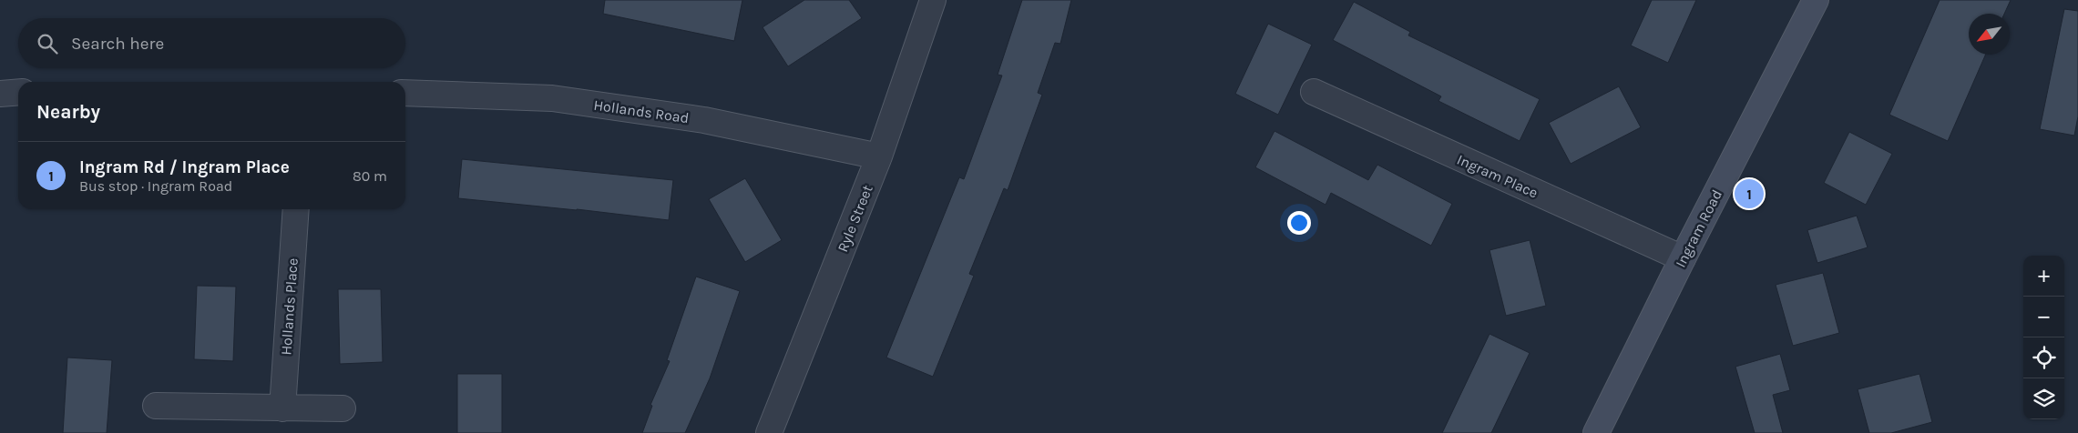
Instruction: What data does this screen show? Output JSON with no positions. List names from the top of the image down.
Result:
{
  "streets": {
    "street": [
      "Hollands Road",
      "Ingram Place",
      "Ryle Street",
      "Ingram Road",
      "Hollands Place"
    ]
  },
  "crossings": [
    ["Hollands Road", "Ryle Street"],
    ["Ingram Place", "Ingram Road"]
  ],
  "north": "bottom left",
  "page": {
    "search": "Search here",
    "heading": "Nearby",
    "list": [
      {
        "mark": "1",
        "name": "Ingram Rd / Ingram Place",
        "note": "Bus stop · Ingram Road",
        "value": "80 m"
      }
    ],
    "pins": "1",
    "map_buttons": ["+", "−"]
  }
}
